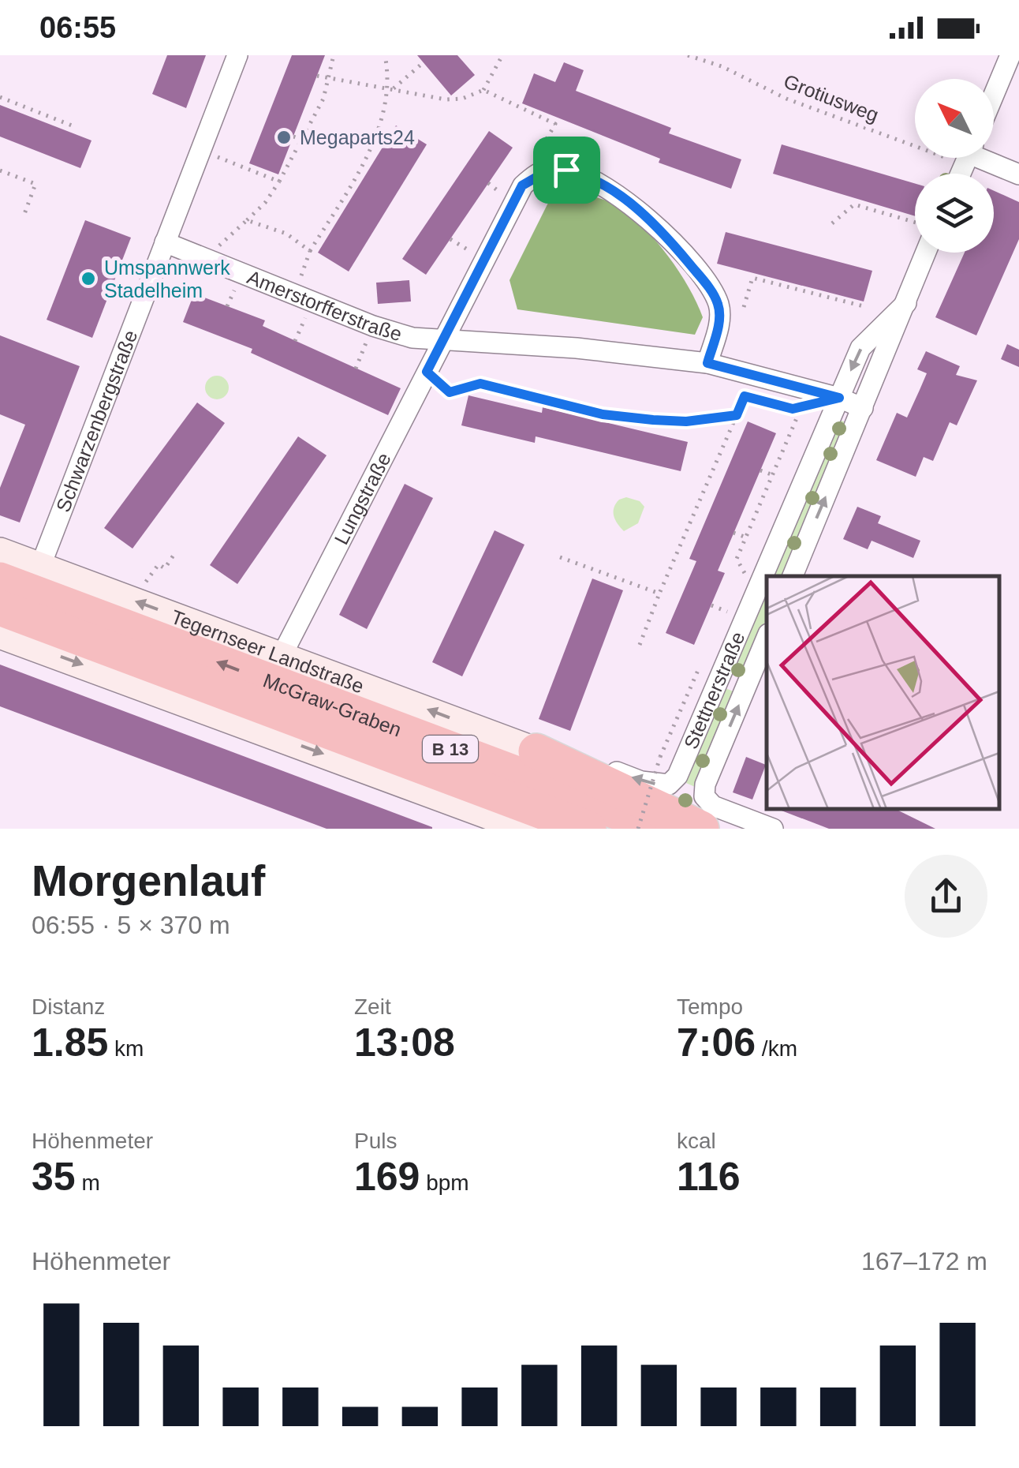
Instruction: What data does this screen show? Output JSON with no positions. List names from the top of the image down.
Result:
{
  "streets": {
    "highway": ["McGraw-Graben", "B 13"],
    "main road": ["Tegernseer Landstraße"],
    "street": [
      "Amerstorfferstraße",
      "Schwarzenbergstraße",
      "Lungstraße",
      "Stettnerstraße"
    ],
    "path": ["Grotiusweg"]
  },
  "crossings": [
    ["Amerstorfferstraße", "Schwarzenbergstraße"],
    ["Amerstorfferstraße", "Lungstraße"],
    ["Amerstorfferstraße", "Stettnerstraße"],
    ["Schwarzenbergstraße", "Tegernseer Landstraße"],
    ["Lungstraße", "Tegernseer Landstraße"],
    ["Tegernseer Landstraße", "Stettnerstraße"]
  ],
  "places": ["Megaparts24", "Umspannwerk Stadelheim"],
  "north": "top left",
  "page": {
    "status": "06:55",
    "heading": ["Morgenlauf", "06:55 · 5 × 370 m"],
    "stats": [
      ["Distanz", "1.85 km"],
      ["Zeit", "13:08"],
      ["Tempo", "7:06 /km"],
      ["Höhenmeter", "35 m"],
      ["Puls", "169 bpm"],
      ["kcal", "116"]
    ],
    "chart": ["Höhenmeter", "167–172 m"]
  }
}
